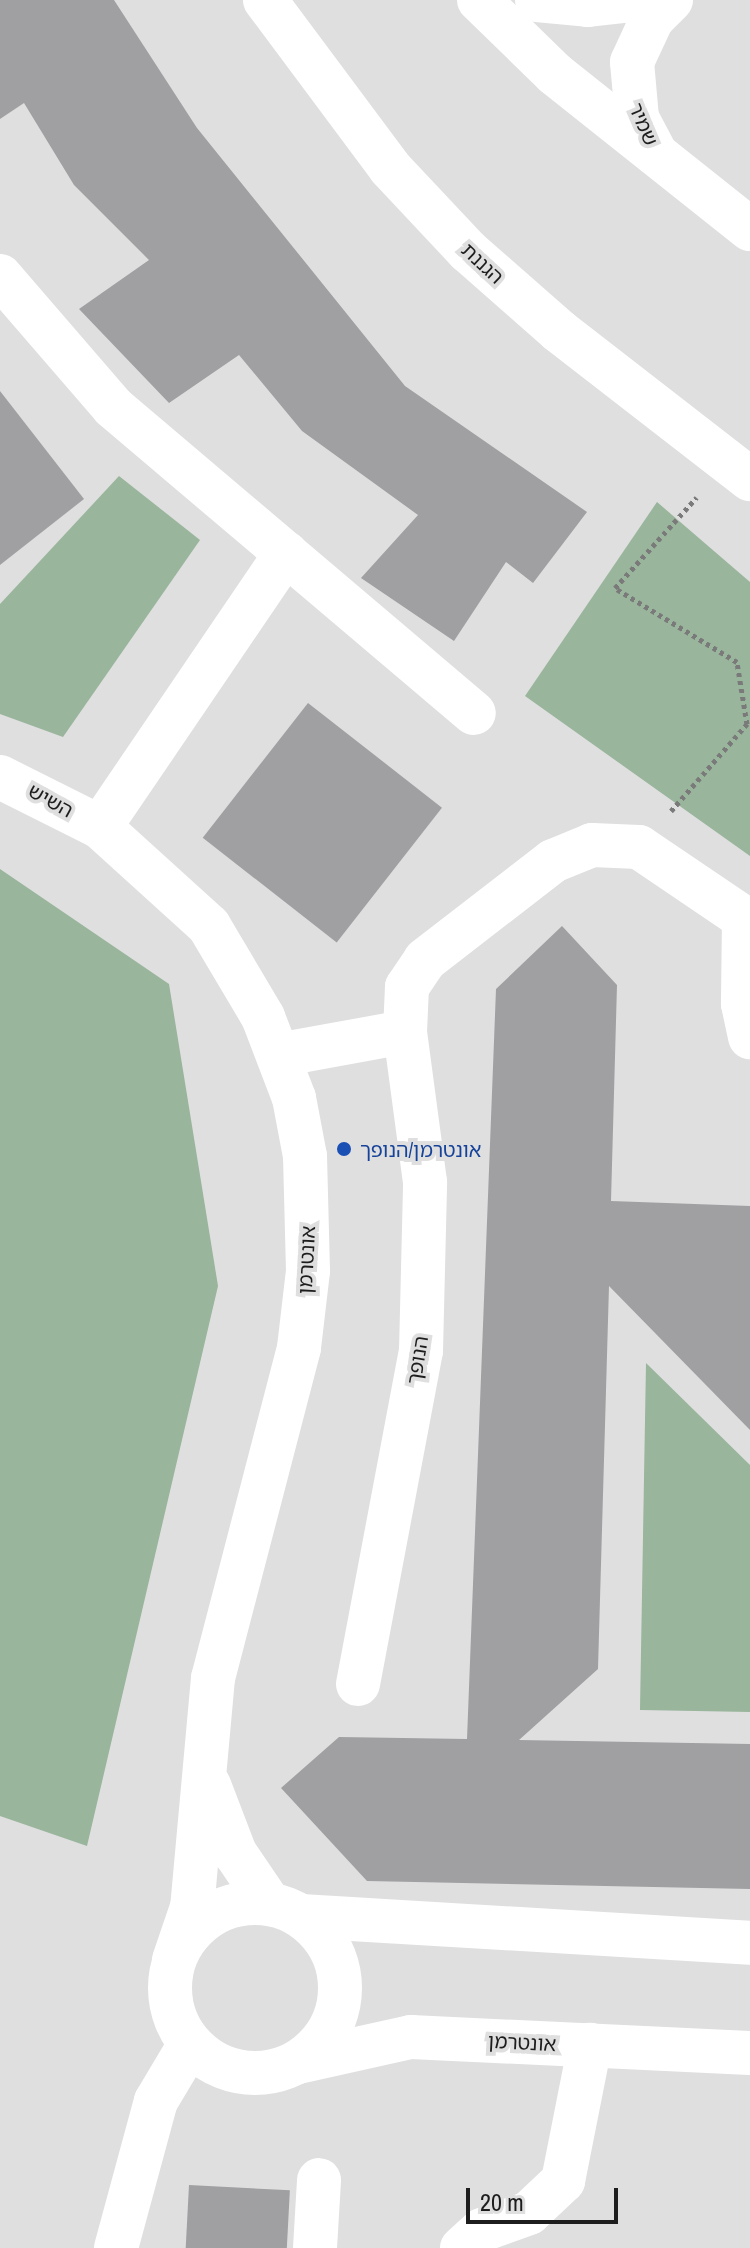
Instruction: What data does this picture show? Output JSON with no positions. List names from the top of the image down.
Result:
{
  "streets": {
    "street": [
      "שמיר",
      "הגננת",
      "השיש",
      "אונטרמן",
      "הנופך"
    ]
  },
  "crossings": [
    ["השיש", "אונטרמן"]
  ],
  "places": ["אונטרמן/הנופך"],
  "scale_bar": "20 m"
}
